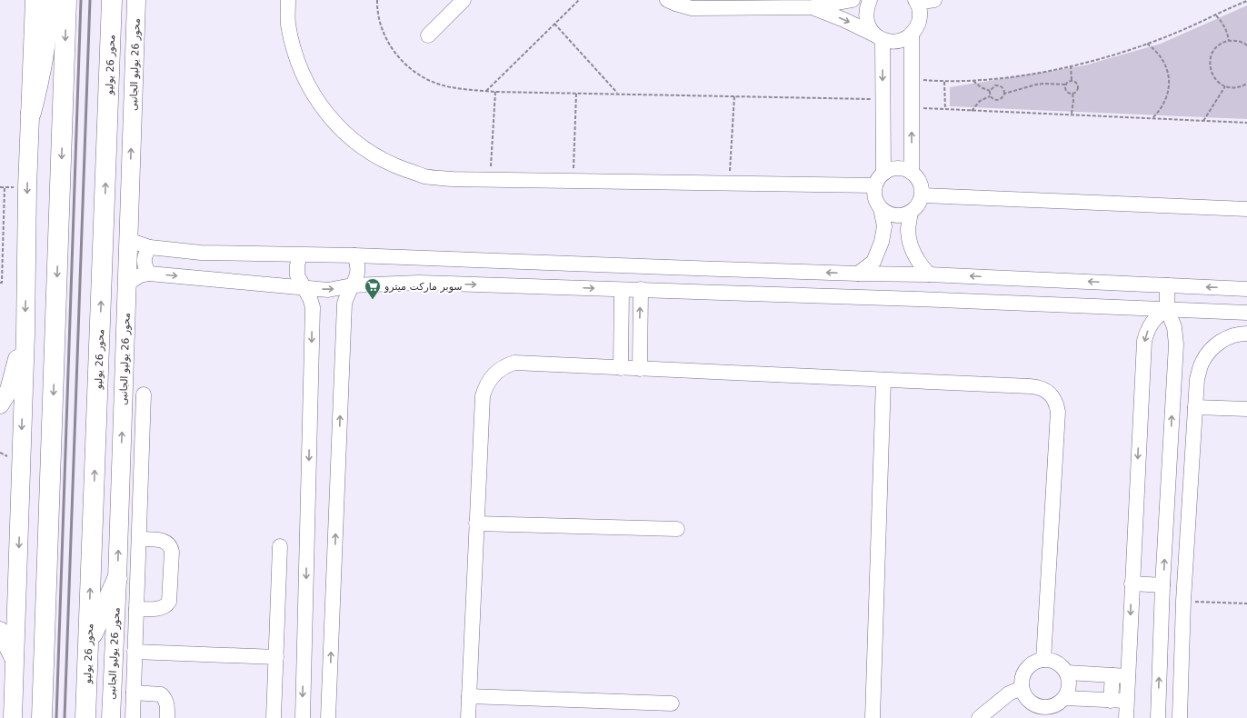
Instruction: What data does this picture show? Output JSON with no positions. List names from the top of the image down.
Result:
{
  "streets": {
    "highway": ["محور 26 يوليو"],
    "main road": ["محور 26 يوليو الجانبى"]
  },
  "places": {
    "supermarket": ["سوبر ماركت ميترو"]
  }
}
